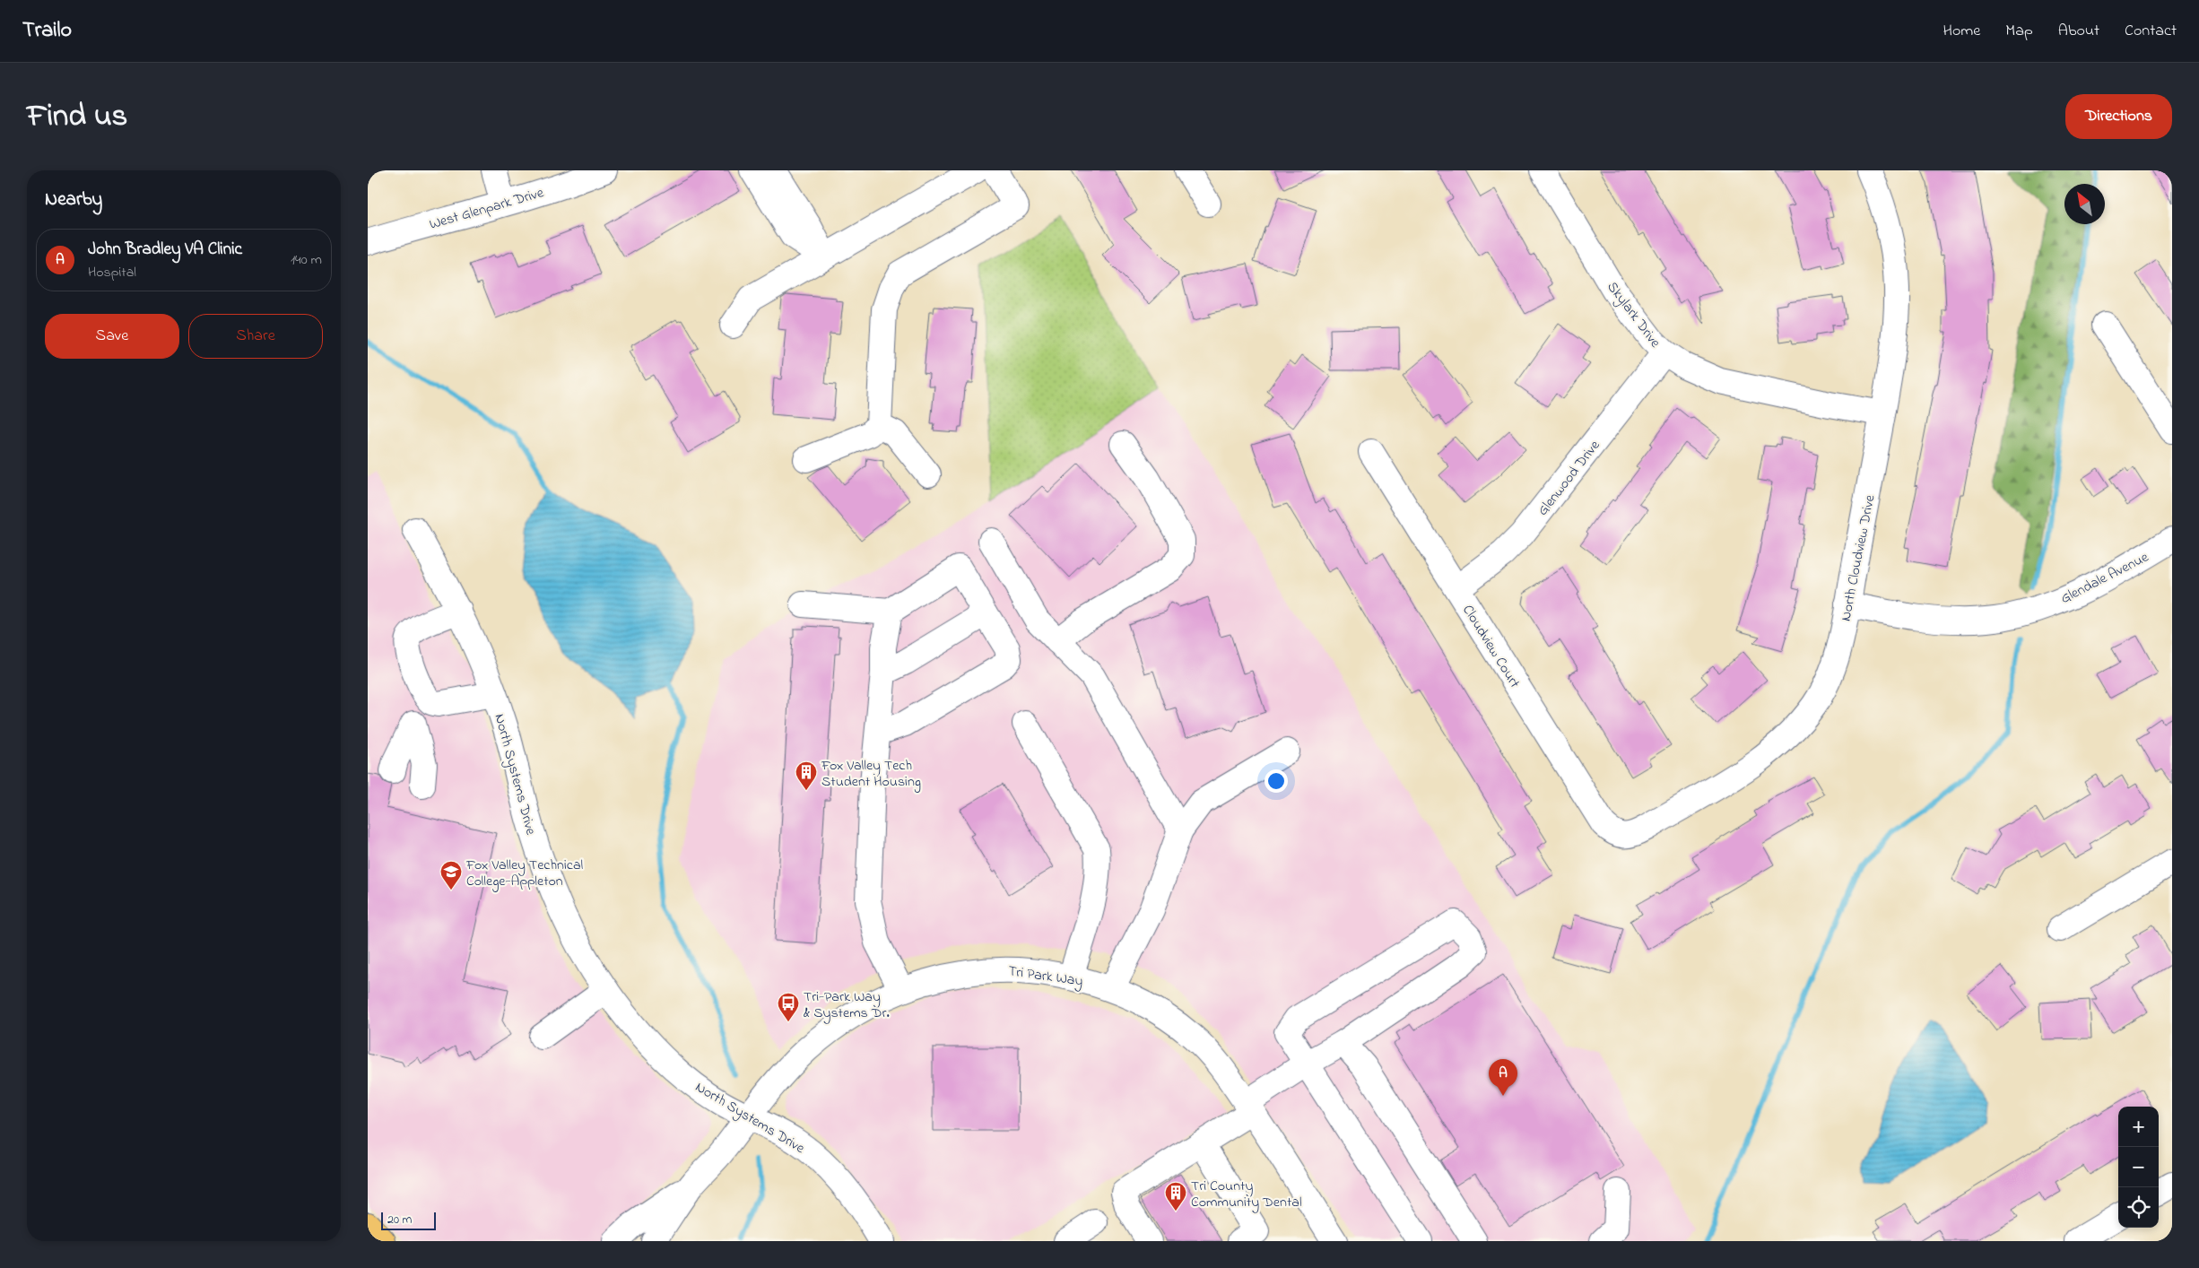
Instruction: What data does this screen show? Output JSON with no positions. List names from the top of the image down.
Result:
{
  "streets": {
    "street": [
      "West Glenpark Drive",
      "Skylark Drive",
      "Glenwood Drive",
      "North Cloudview Drive",
      "Glendale Avenue",
      "Cloudview Court",
      "North Systems Drive",
      "Tri Park Way"
    ]
  },
  "crossings": [
    ["Skylark Drive", "Glenwood Drive"],
    ["Skylark Drive", "North Cloudview Drive"],
    ["Glenwood Drive", "Cloudview Court"],
    ["North Cloudview Drive", "Glendale Avenue"],
    ["North Cloudview Drive", "Cloudview Court"],
    ["North Systems Drive", "Tri Park Way"]
  ],
  "places": {
    "building": ["Fox Valley Tech Student Housing", "Tri County Community Dental"],
    "school or university": ["Fox Valley Technical College-Appleton"],
    "bus stop": ["Tri-Park Way & Systems Dr."]
  },
  "scale_bar": "20 m",
  "north": "top left",
  "page": {
    "header": "Trailo",
    "nav": [
      "Home",
      "Map",
      "About",
      "Contact"
    ],
    "title": "Find us",
    "buttons": [
      "Directions",
      ["Save", "Share"]
    ],
    "heading": "Nearby",
    "list": [
      {
        "mark": "A",
        "name": "John Bradley VA Clinic",
        "note": "Hospital",
        "value": "140 m"
      }
    ],
    "pins": "A",
    "map_buttons": ["+", "−"],
    "scale": "20 m"
  }
}
